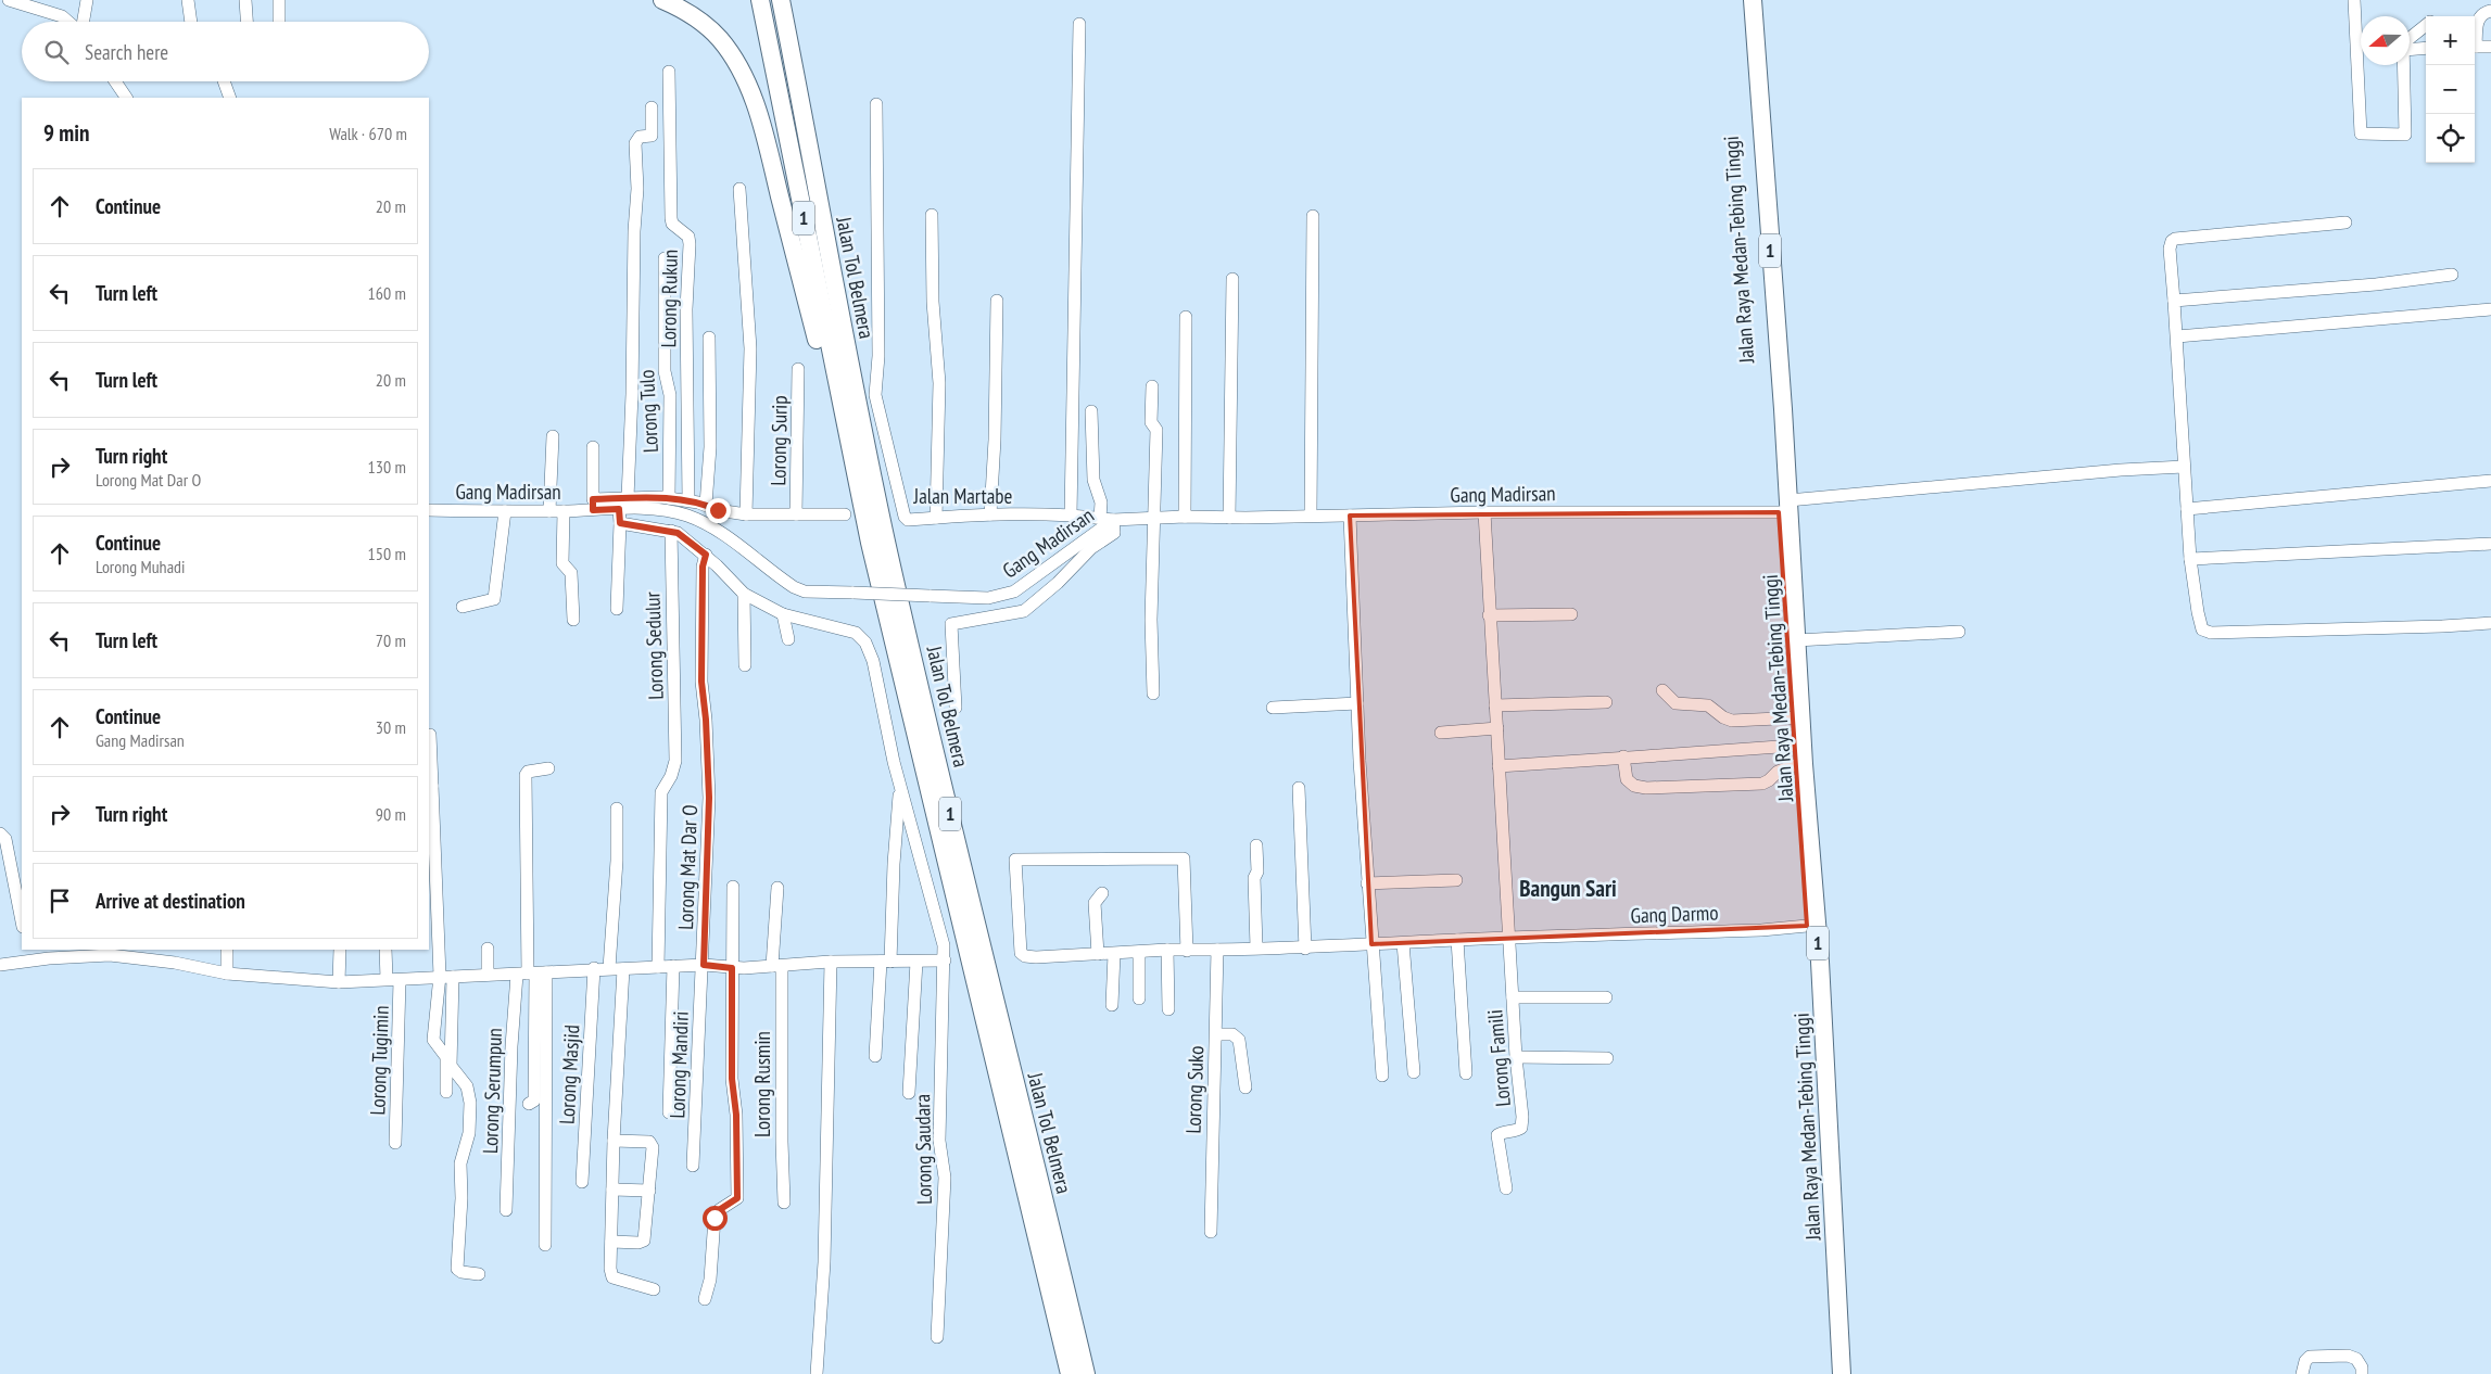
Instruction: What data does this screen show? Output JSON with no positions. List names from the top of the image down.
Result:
{
  "streets": {
    "highway": ["1", "Jalan Raya Medan-Tebing Tinggi", "Jalan Tol Belmera"],
    "street": [
      "Lorong Rukun",
      "Lorong Tulo",
      "Lorong Surip",
      "Gang Madirsan",
      "Jalan Martabe",
      "Lorong Sedulur",
      "Lorong Mat Dar O",
      "Gang Darmo",
      "Lorong Famili",
      "Lorong Tugimin",
      "Lorong Mandiri",
      "Lorong Masjid",
      "Lorong Rusmin",
      "Lorong Suko",
      "Lorong Serumpun",
      "Lorong Saudara"
    ]
  },
  "crossings": [
    ["1", "Jalan Tol Belmera"],
    ["Jalan Raya Medan-Tebing Tinggi", "Gang Madirsan"],
    ["Jalan Raya Medan-Tebing Tinggi", "Gang Darmo"],
    ["Gang Madirsan", "Jalan Martabe"],
    ["Gang Madirsan", "Lorong Famili"],
    ["Lorong Mat Dar O", "Lorong Mandiri"],
    ["Gang Darmo", "Lorong Famili"],
    ["Gang Darmo", "Lorong Suko"]
  ],
  "districts": ["Bangun Sari"],
  "north": "left",
  "page": {
    "map_buttons": ["+", "−"],
    "search": "Search here",
    "heading": ["9 min", "Walk · 670 m"],
    "list": [
      ["Continue", "20 m"],
      ["Turn left", "160 m"],
      ["Turn left", "20 m"],
      ["Turn right", "Lorong Mat Dar O", "130 m"],
      ["Continue", "Lorong Muhadi", "150 m"],
      ["Turn left", "70 m"],
      ["Continue", "Gang Madirsan", "30 m"],
      ["Turn right", "90 m"],
      "Arrive at destination"
    ]
  }
}
